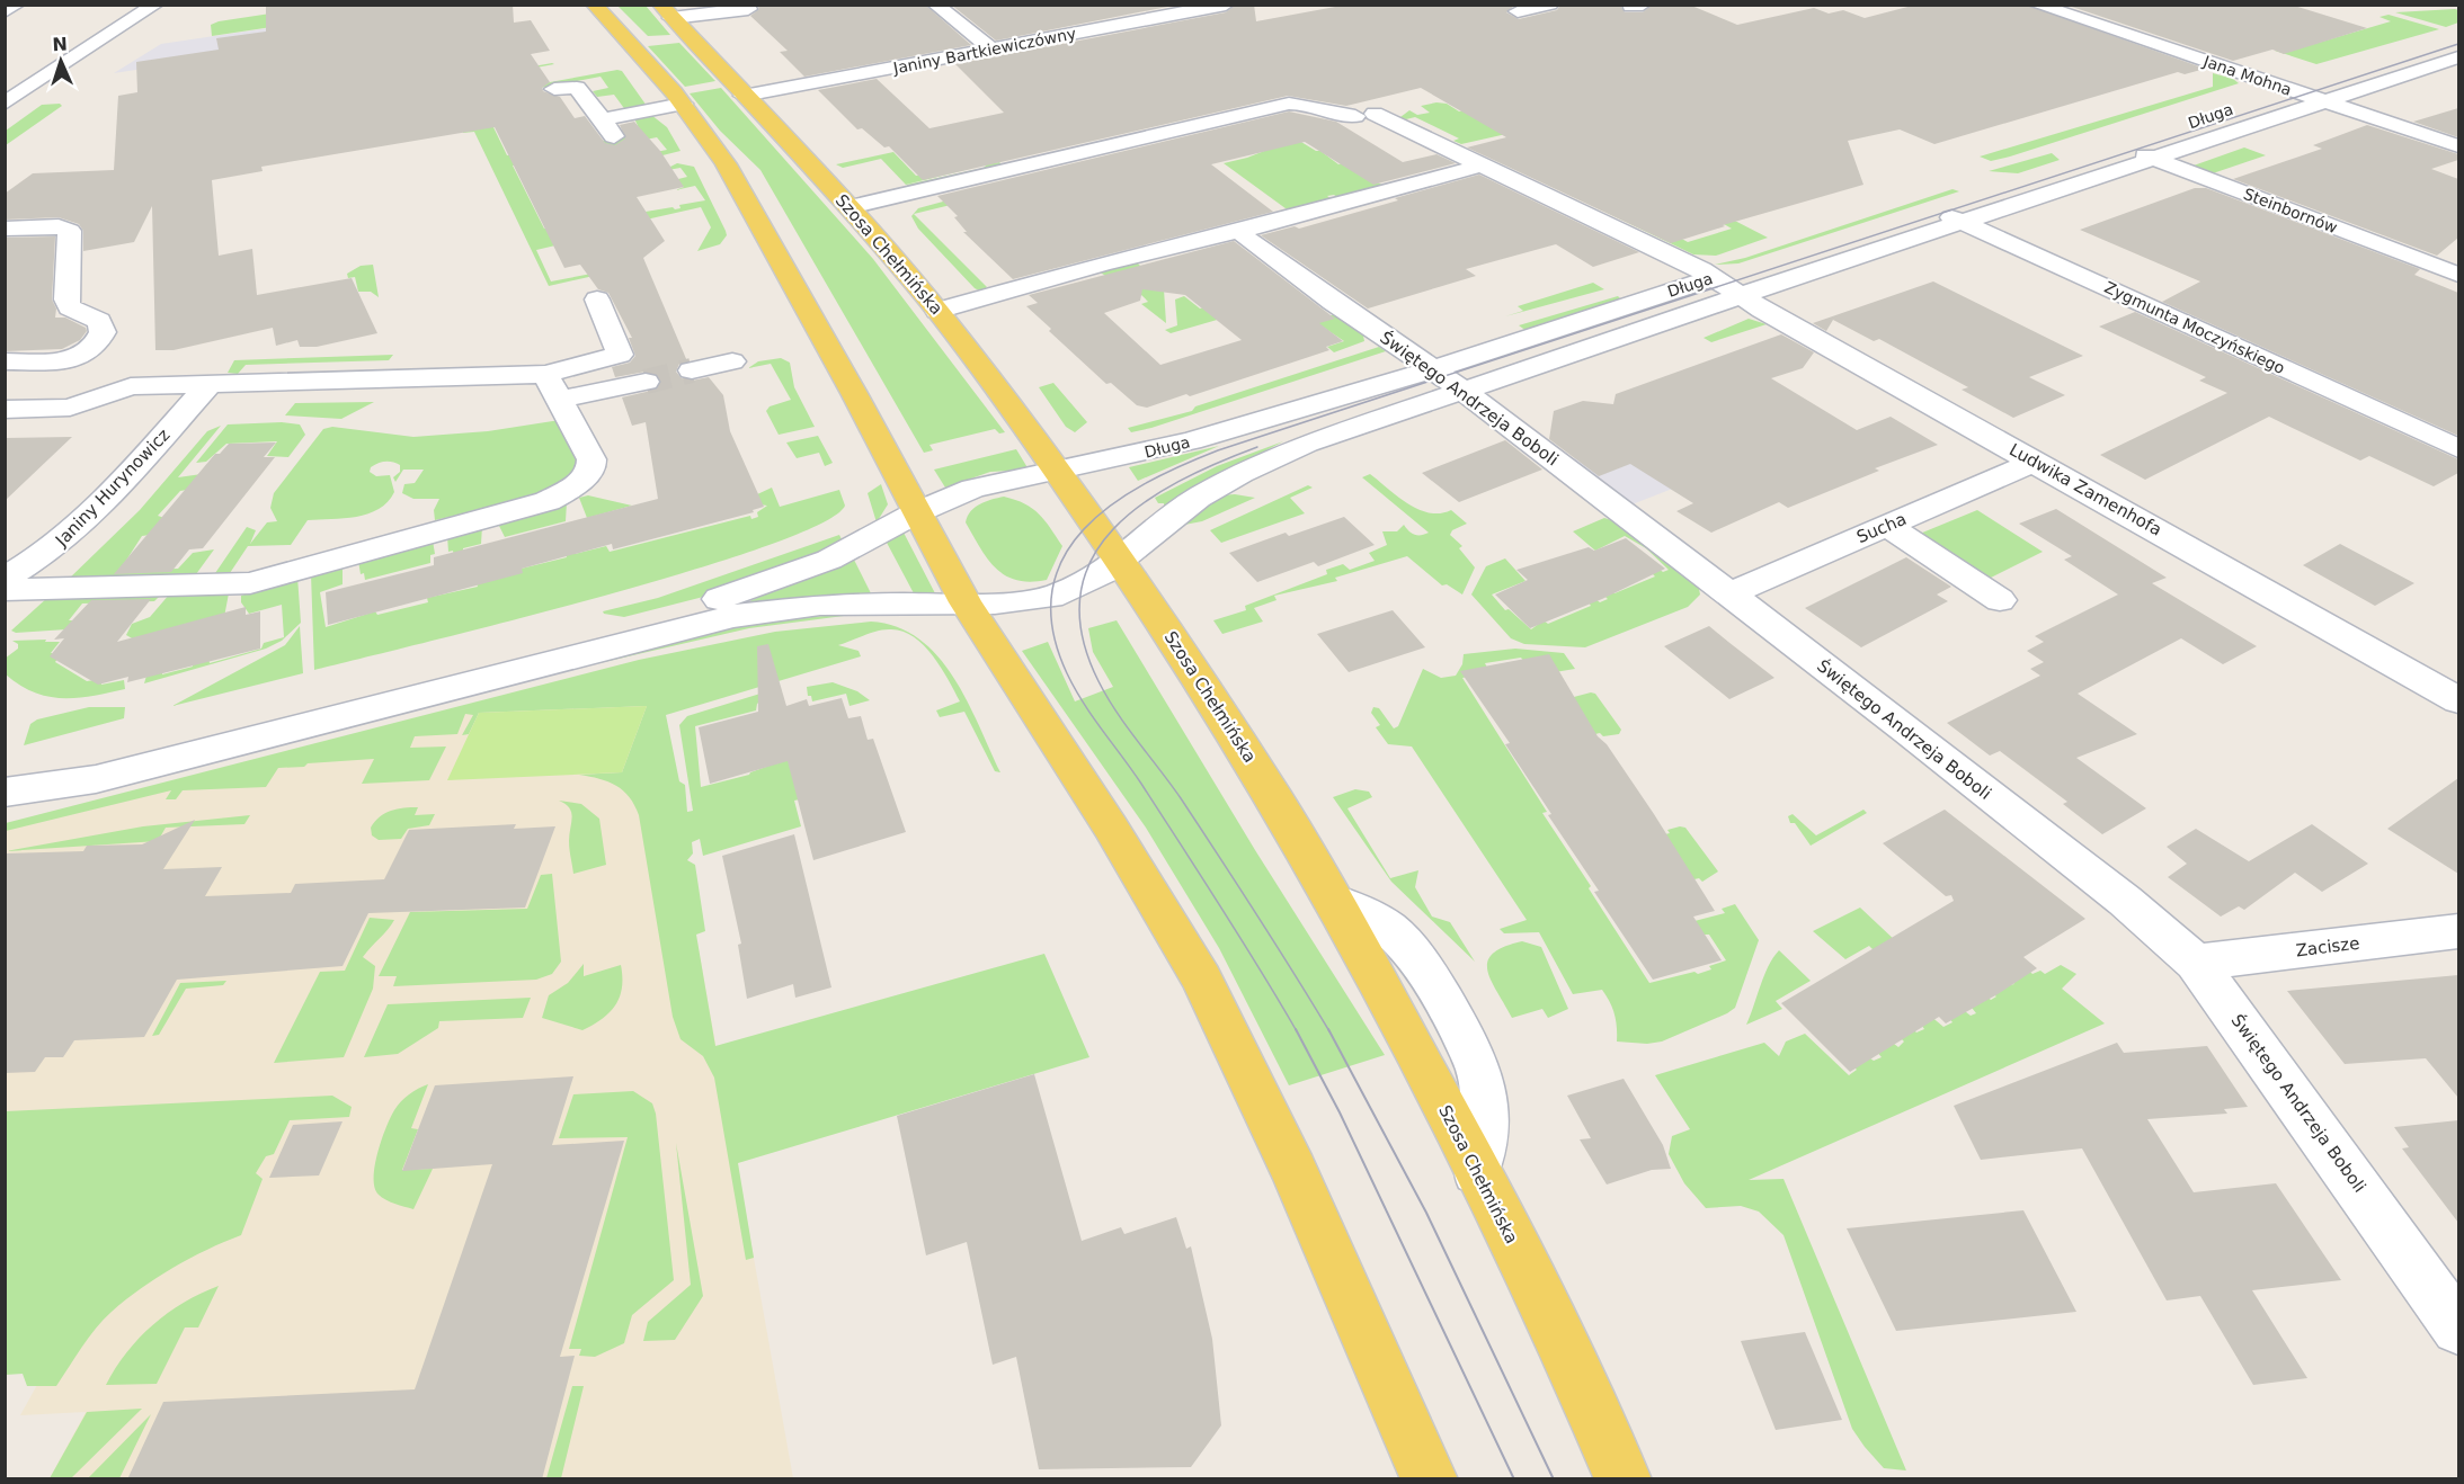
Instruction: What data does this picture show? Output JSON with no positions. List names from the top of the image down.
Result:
{
  "streets": {
    "main road": ["Szosa Chełmińska"],
    "street": [
      "Janiny Bartkiewiczówny",
      "Jana Mohna",
      "Długa",
      "Steinbornów",
      "Zygmunta Moczyńskiego",
      "Świętego Andrzeja Boboli",
      "Janiny Hurynowicz",
      "Ludwika Zamenhofa",
      "Sucha",
      "Zacisze"
    ]
  },
  "crossings": [
    ["Janiny Bartkiewiczówny", "Szosa Chełmińska"],
    ["Jana Mohna", "Długa"],
    ["Długa", "Steinbornów"],
    ["Długa", "Szosa Chełmińska"],
    ["Długa", "Zygmunta Moczyńskiego"],
    ["Długa", "Świętego Andrzeja Boboli"],
    ["Długa", "Ludwika Zamenhofa"],
    ["Szosa Chełmińska", "Ludwika Zamenhofa"],
    ["Świętego Andrzeja Boboli", "Sucha"],
    ["Świętego Andrzeja Boboli", "Zacisze"],
    ["Ludwika Zamenhofa", "Sucha"]
  ],
  "north": "top"
}
